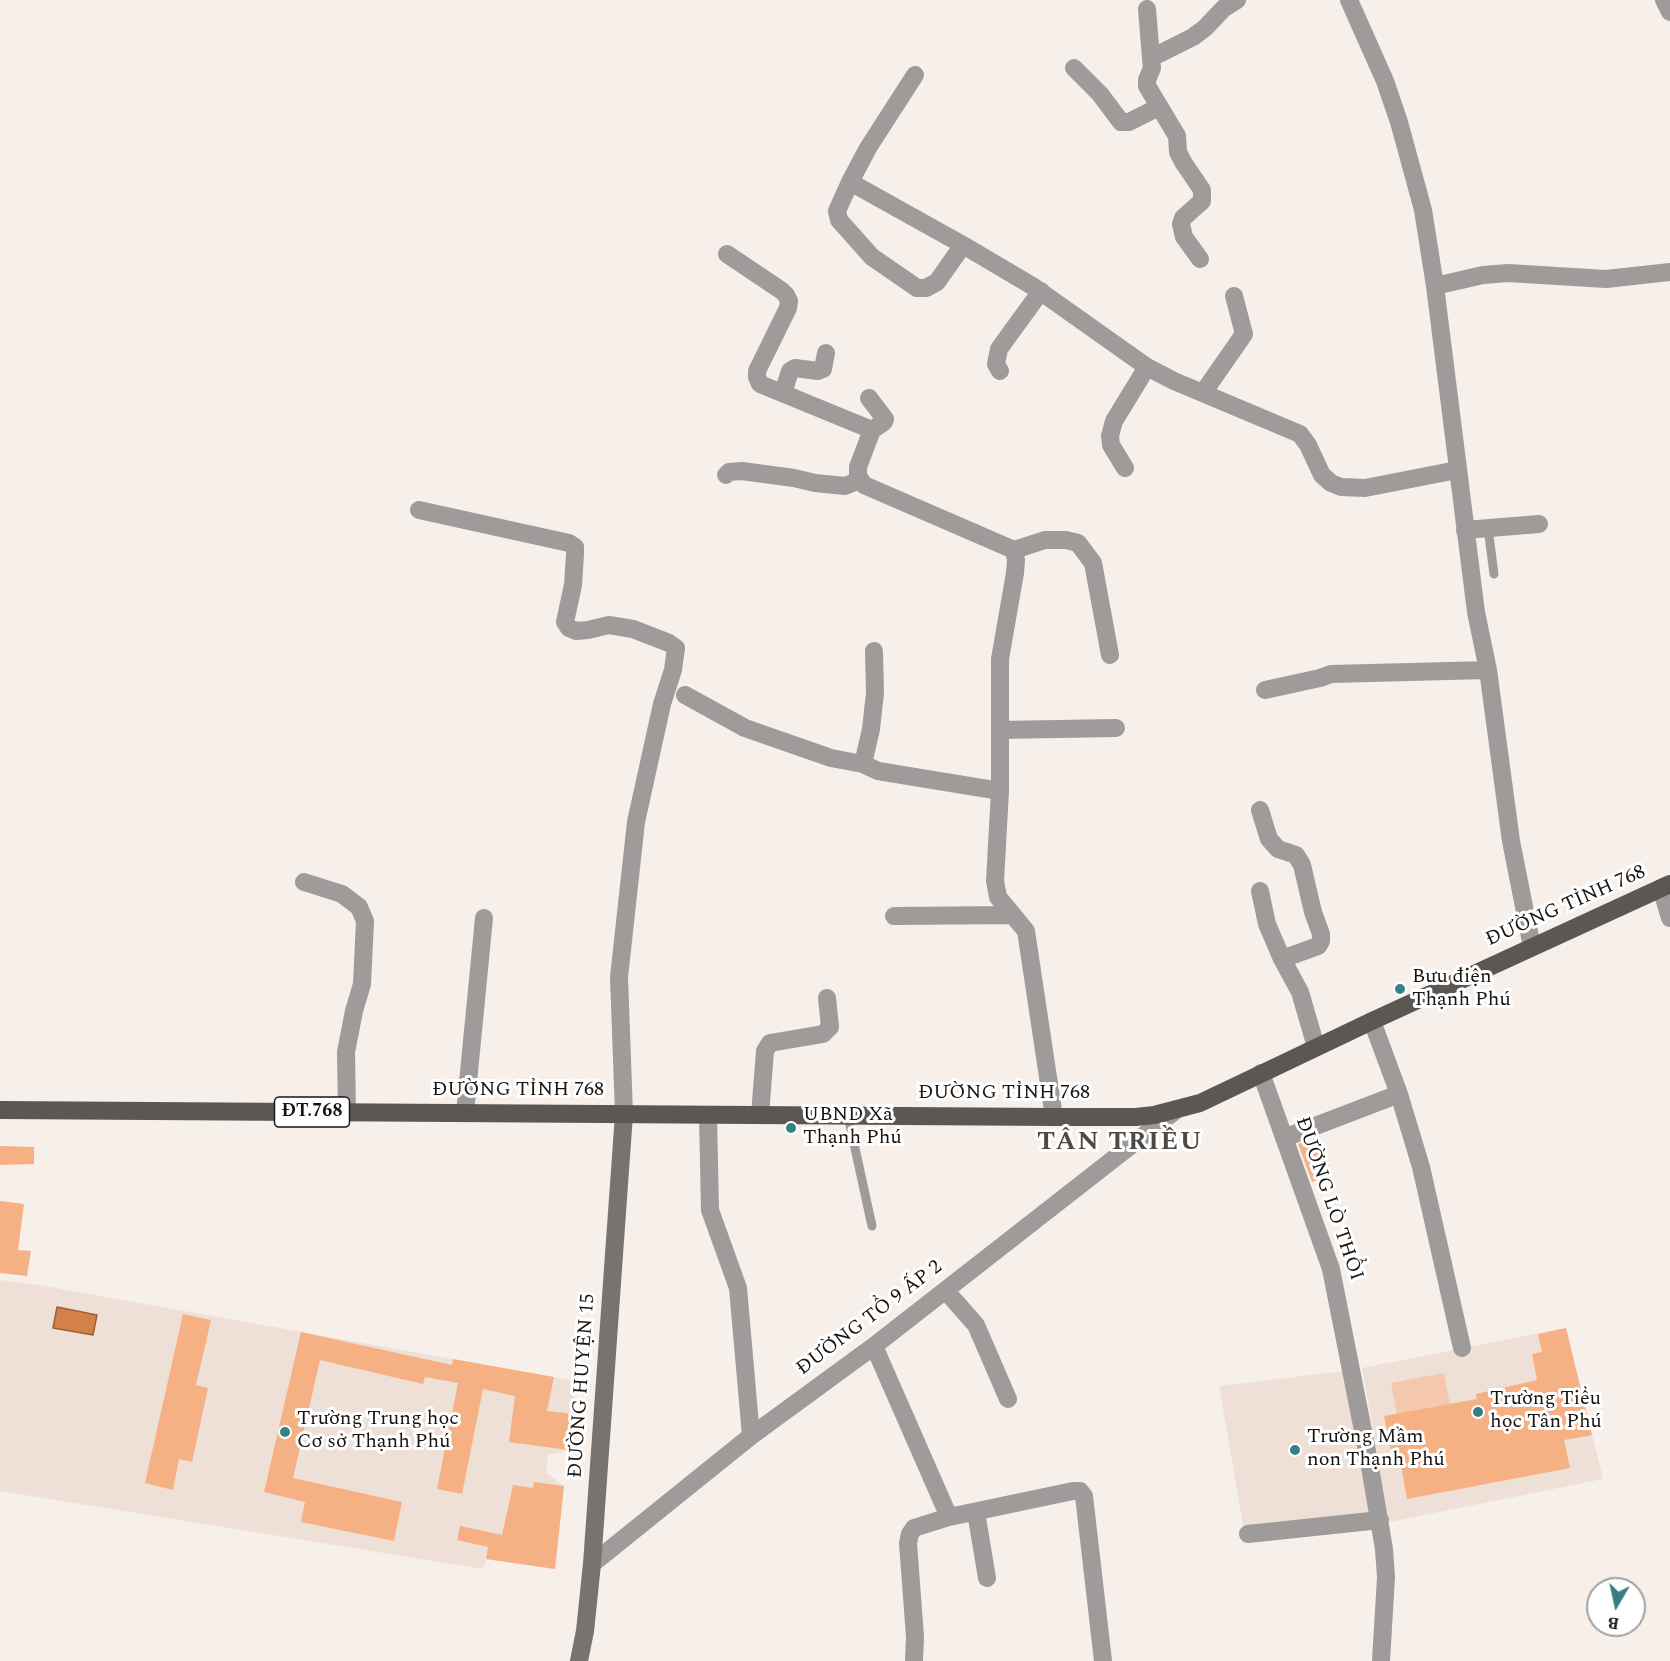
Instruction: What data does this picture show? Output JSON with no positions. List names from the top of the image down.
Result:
{
  "streets": {
    "main road": ["ĐƯỜNG TỈNH 768", "ĐT.768"],
    "street": ["ĐƯỜNG LÒ THỔI", "ĐƯỜNG TỔ 9 ẤP 2", "ĐƯỜNG HUYỆN 15"]
  },
  "crossings": [
    ["ĐƯỜNG TỈNH 768", "ĐƯỜNG LÒ THỔI"],
    ["ĐƯỜNG TỈNH 768", "ĐƯỜNG TỔ 9 ẤP 2"],
    ["ĐƯỜNG TỈNH 768", "ĐƯỜNG HUYỆN 15"],
    ["ĐƯỜNG TỔ 9 ẤP 2", "ĐƯỜNG HUYỆN 15"]
  ],
  "districts": ["TÂN TRIỀU"],
  "places": [
    "Bưu điện Thạnh Phú",
    "UBND Xã Thạnh Phú",
    "Trường Tiểu học Tân Phú",
    "Trường Trung học Cơ sở Thạnh Phú",
    "Trường Mầm non Thạnh Phú"
  ],
  "north": "bottom"
}
